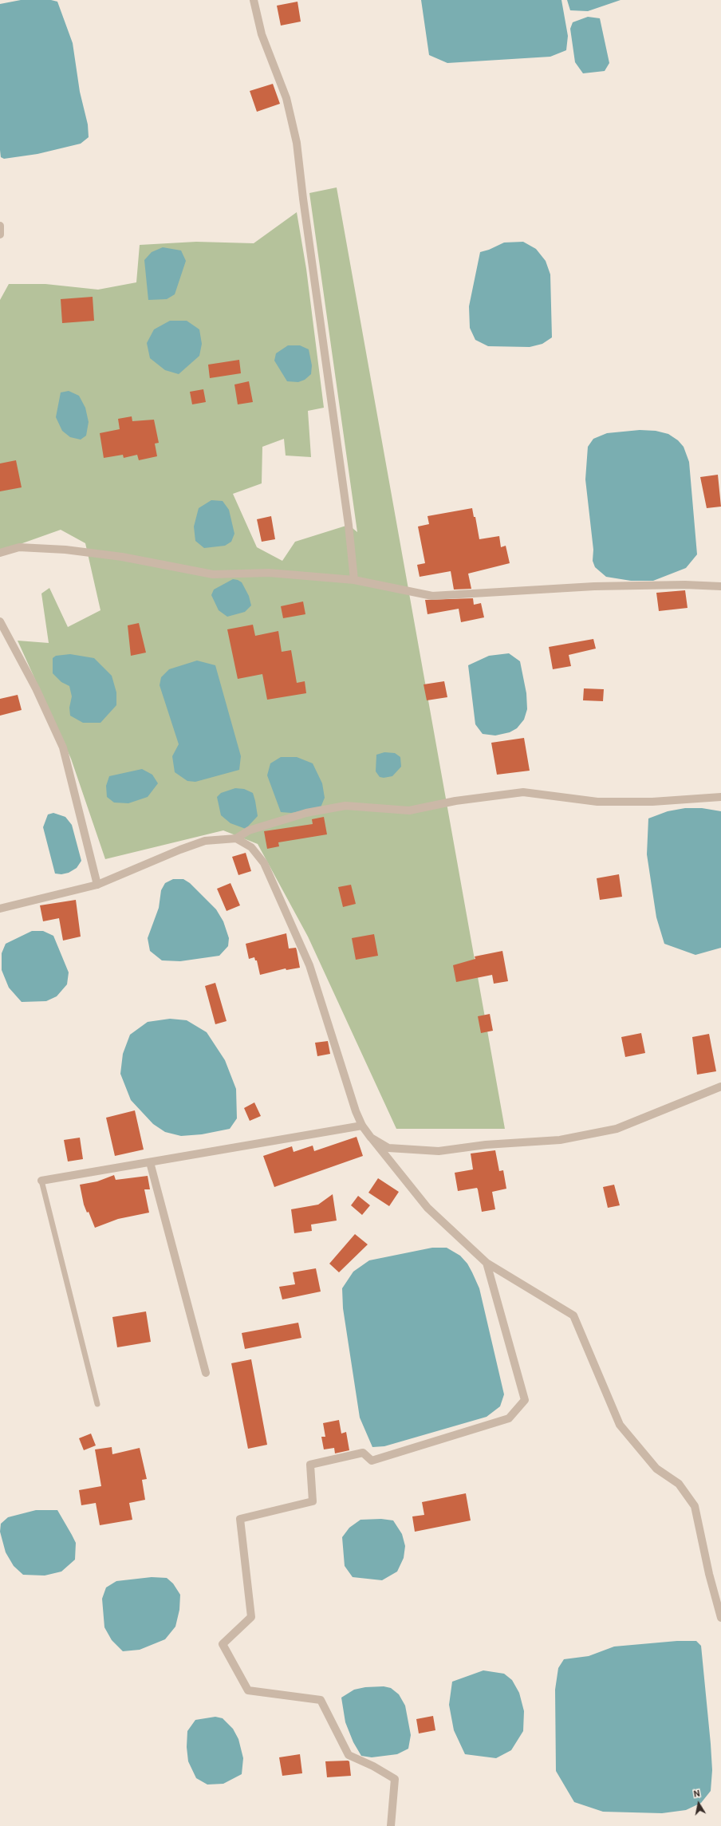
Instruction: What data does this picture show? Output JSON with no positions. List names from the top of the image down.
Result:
{
  "north": "top"
}
